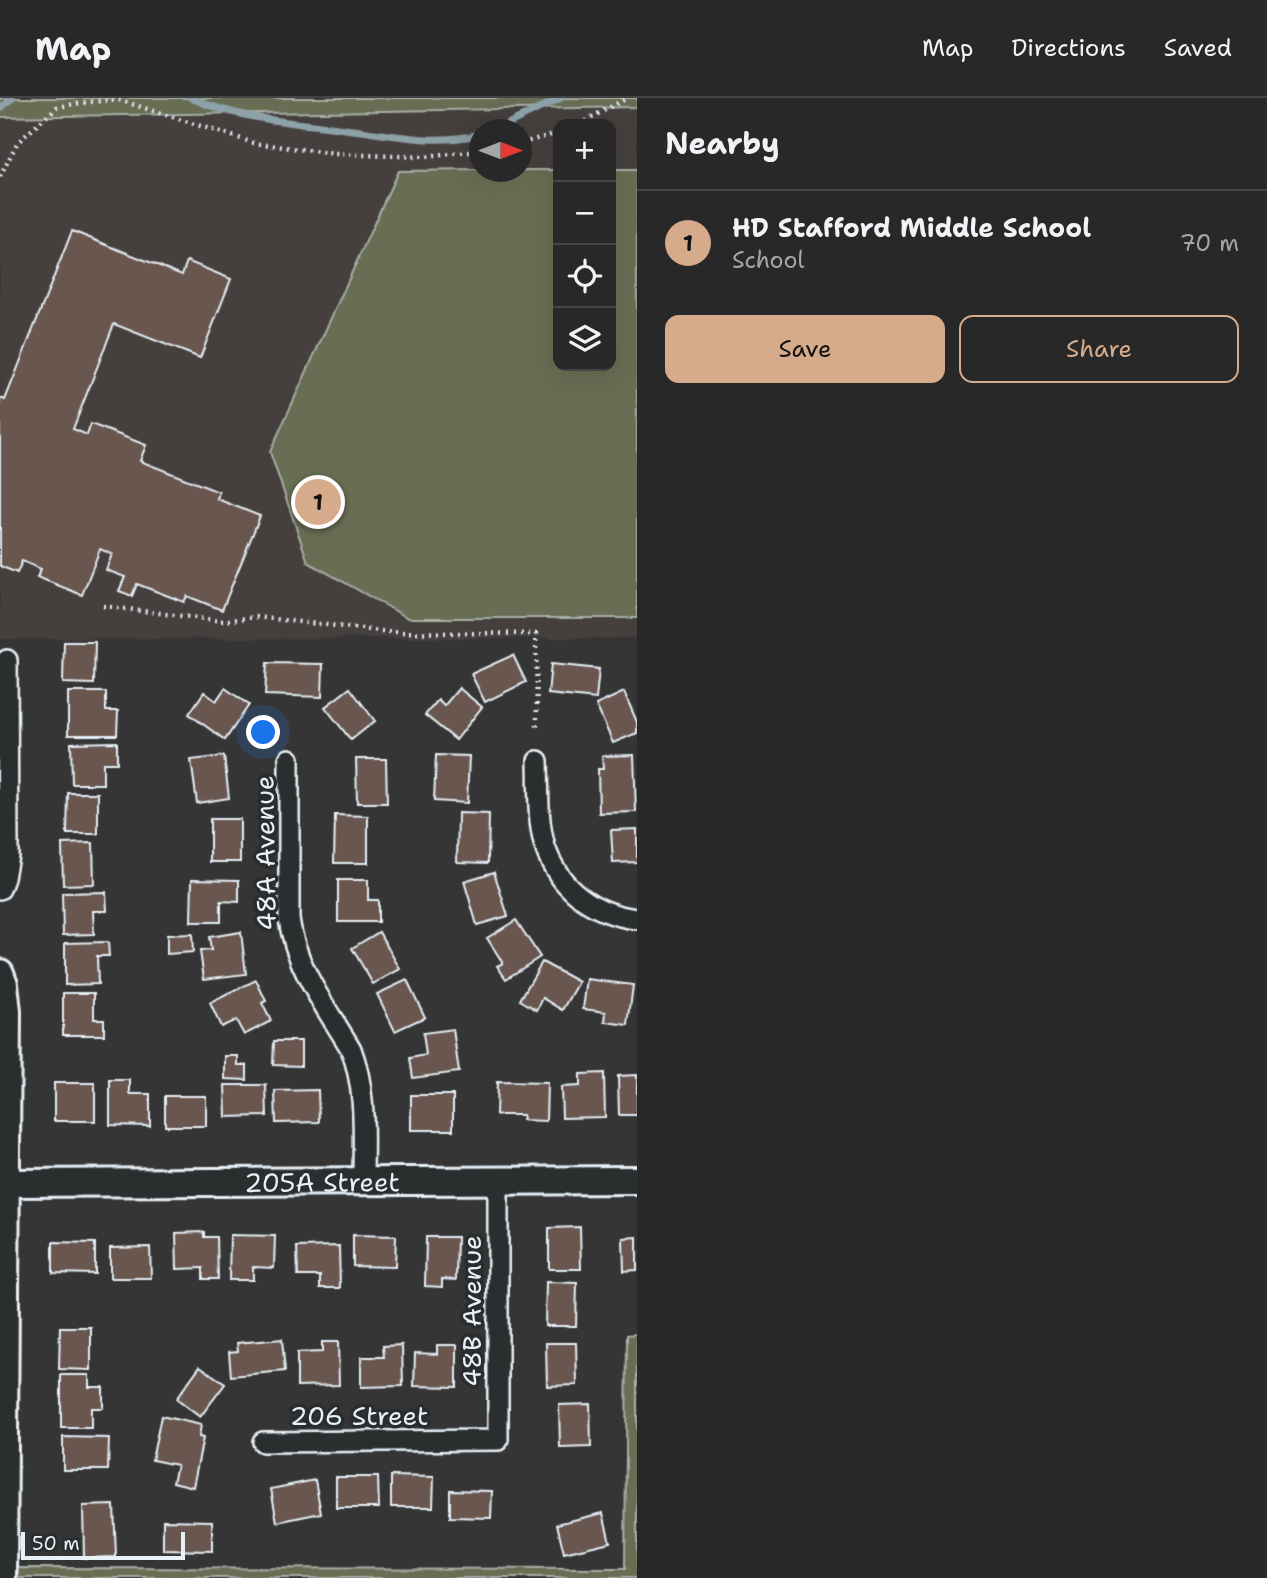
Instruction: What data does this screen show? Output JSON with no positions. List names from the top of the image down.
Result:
{
  "streets": {
    "street": [
      "48A Avenue",
      "205A Street",
      "48B Avenue",
      "206 Street"
    ]
  },
  "crossings": [
    ["48A Avenue", "205A Street"],
    ["205A Street", "48B Avenue"],
    ["48B Avenue", "206 Street"]
  ],
  "scale_bar": "50 m",
  "north": "right",
  "page": {
    "header": "Map",
    "nav": ["Map", "Directions", "Saved"],
    "heading": "Nearby",
    "map_buttons": ["+", "−"],
    "list": [
      {
        "mark": "1",
        "name": "HD Stafford Middle School",
        "note": "School",
        "value": "70 m"
      }
    ],
    "buttons": ["Save", "Share"],
    "pins": "1",
    "scale": "50 m"
  }
}
